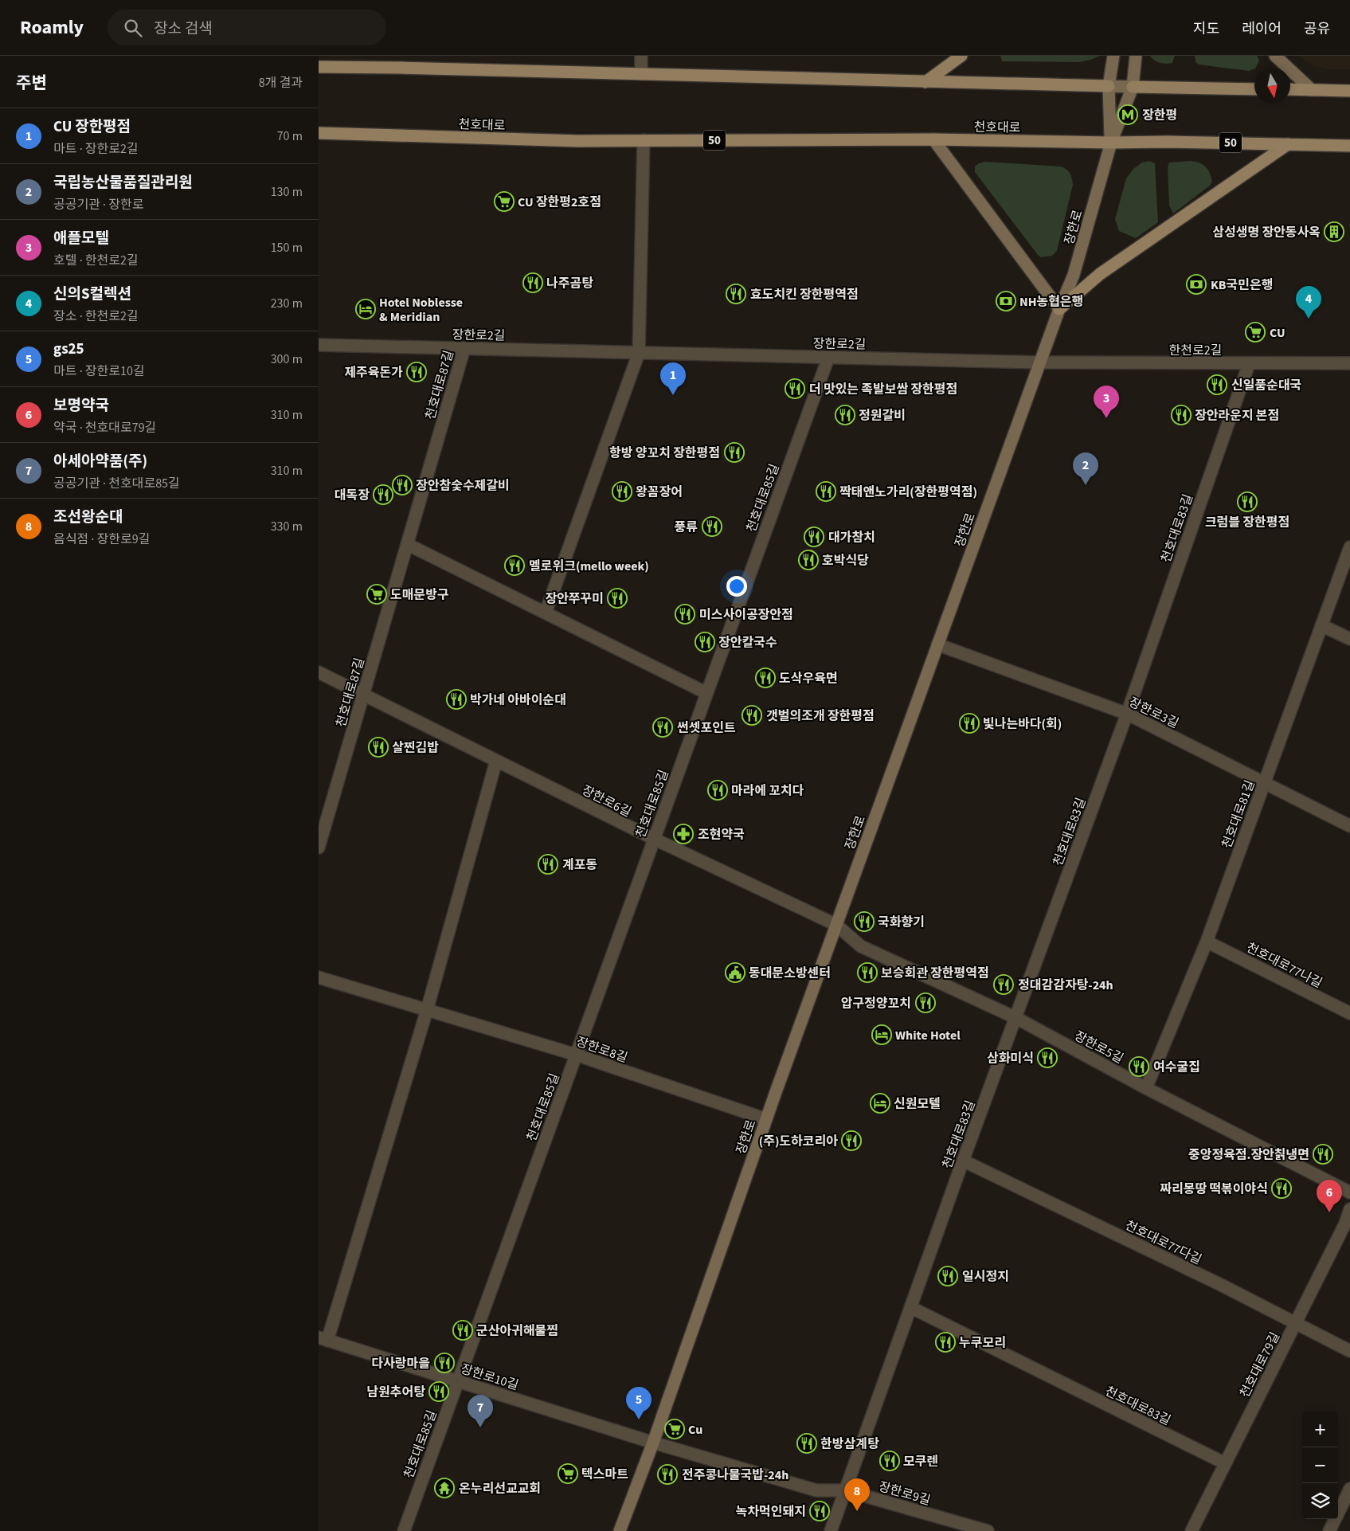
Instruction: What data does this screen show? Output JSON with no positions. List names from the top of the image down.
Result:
{
  "streets": {
    "main road": ["천호대로", "50"],
    "street": [
      "장한로",
      "장한로2길",
      "한천로2길",
      "천호대로87길",
      "천호대로85길",
      "천호대로83길",
      "장한로3길",
      "장한로6길",
      "천호대로81길",
      "천호대로77나길",
      "장한로5길",
      "장한로8길",
      "천호대로77다길",
      "천호대로79길",
      "장한로10길",
      "장한로9길"
    ]
  },
  "crossings": [
    ["천호대로", "장한로"],
    ["장한로", "장한로2길"],
    ["장한로", "한천로2길"],
    ["장한로", "장한로3길"],
    ["장한로", "장한로6길"],
    ["장한로", "장한로5길"],
    ["장한로", "장한로8길"],
    ["장한로", "장한로10길"],
    ["장한로", "장한로9길"],
    ["장한로2길", "한천로2길"],
    ["장한로2길", "천호대로87길"],
    ["장한로2길", "천호대로85길"],
    ["한천로2길", "천호대로83길"],
    ["천호대로87길", "장한로6길"],
    ["천호대로85길", "장한로6길"],
    ["천호대로85길", "장한로8길"],
    ["천호대로85길", "장한로10길"],
    ["천호대로83길", "장한로3길"],
    ["천호대로83길", "장한로5길"],
    ["천호대로83길", "천호대로77다길"],
    ["천호대로83길", "천호대로79길"],
    ["천호대로83길", "장한로9길"],
    ["장한로3길", "천호대로81길"],
    ["장한로6길", "장한로5길"],
    ["천호대로81길", "천호대로77나길"],
    ["천호대로81길", "장한로5길"],
    ["천호대로77다길", "천호대로79길"],
    ["장한로10길", "장한로9길"]
  ],
  "places": {
    "metro station": ["장한평"],
    "supermarket": [
      "CU 장한평2호점",
      "CU",
      "도매문방구",
      "Cu",
      "텍스마트"
    ],
    "building": ["삼성생명 장안동사옥"],
    "restaurant": [
      "나주곰탕",
      "효도치킨 장한평역점",
      "제주육돈가",
      "신일품순대국",
      "더 맛있는 족발보쌈 장한평점",
      "정원갈비",
      "장안라운지 본점",
      "항방 양꼬치 장한평점",
      "장안참숯수제갈비",
      "왕꼼장어",
      "짝태앤노가리(장한평역점)",
      "대독장",
      "크럼블 장한평점",
      "풍류",
      "대가참치",
      "호박식당",
      "멜로위크(mello week)",
      "장안쭈꾸미",
      "미스사이공장안점",
      "장안칼국수",
      "도삭우육면",
      "박가네 아바이순대",
      "갯벌의조개 장한평점",
      "빛나는바다(회)",
      "썬셋포인트",
      "살찐김밥",
      "마라에 꼬치다",
      "계포동",
      "국화향기",
      "보승회관 장한평역점",
      "정대감감자탕-24h",
      "압구정양꼬치",
      "삼화미식",
      "여수굴집",
      "(주)도하코리아",
      "중앙정육점.장안칡냉면",
      "짜리몽땅 떡볶이야식",
      "일시정지",
      "군산아귀해물찜",
      "누쿠모리",
      "다사랑마을",
      "남원추어탕",
      "한방삼계탕",
      "모쿠렌",
      "전주콩나물국밥-24h",
      "녹차먹인돼지"
    ],
    "bank": ["KB국민은행", "NH농협은행"],
    "hotel": ["Hotel Noblesse & Meridian", "White Hotel", "신원모텔"],
    "pharmacy": ["조현약국"],
    "public building": ["동대문소방센터"],
    "temple": ["온누리선교교회"]
  },
  "north": "bottom",
  "page": {
    "header": "Roamly",
    "search": "장소 검색",
    "nav": ["지도", "레이어", "공유"],
    "heading": ["주변", "8개 결과"],
    "list": [
      {
        "mark": "1",
        "name": "CU 장한평점",
        "note": "마트 · 장한로2길",
        "value": "70 m"
      },
      {
        "mark": "2",
        "name": "국립농산물품질관리원",
        "note": "공공기관 · 장한로",
        "value": "130 m"
      },
      {
        "mark": "3",
        "name": "애플모텔",
        "note": "호텔 · 한천로2길",
        "value": "150 m"
      },
      {
        "mark": "4",
        "name": "신의S컬렉션",
        "note": "장소 · 한천로2길",
        "value": "230 m"
      },
      {
        "mark": "5",
        "name": "gs25",
        "note": "마트 · 장한로10길",
        "value": "300 m"
      },
      {
        "mark": "6",
        "name": "보명약국",
        "note": "약국 · 천호대로79길",
        "value": "310 m"
      },
      {
        "mark": "7",
        "name": "아세아약품(주)",
        "note": "공공기관 · 천호대로85길",
        "value": "310 m"
      },
      {
        "mark": "8",
        "name": "조선왕순대",
        "note": "음식점 · 장한로9길",
        "value": "330 m"
      }
    ],
    "pins": [
      "4",
      "1",
      "3",
      "2",
      "6",
      "5",
      "7",
      "8"
    ],
    "map_buttons": ["+", "−"]
  }
}
